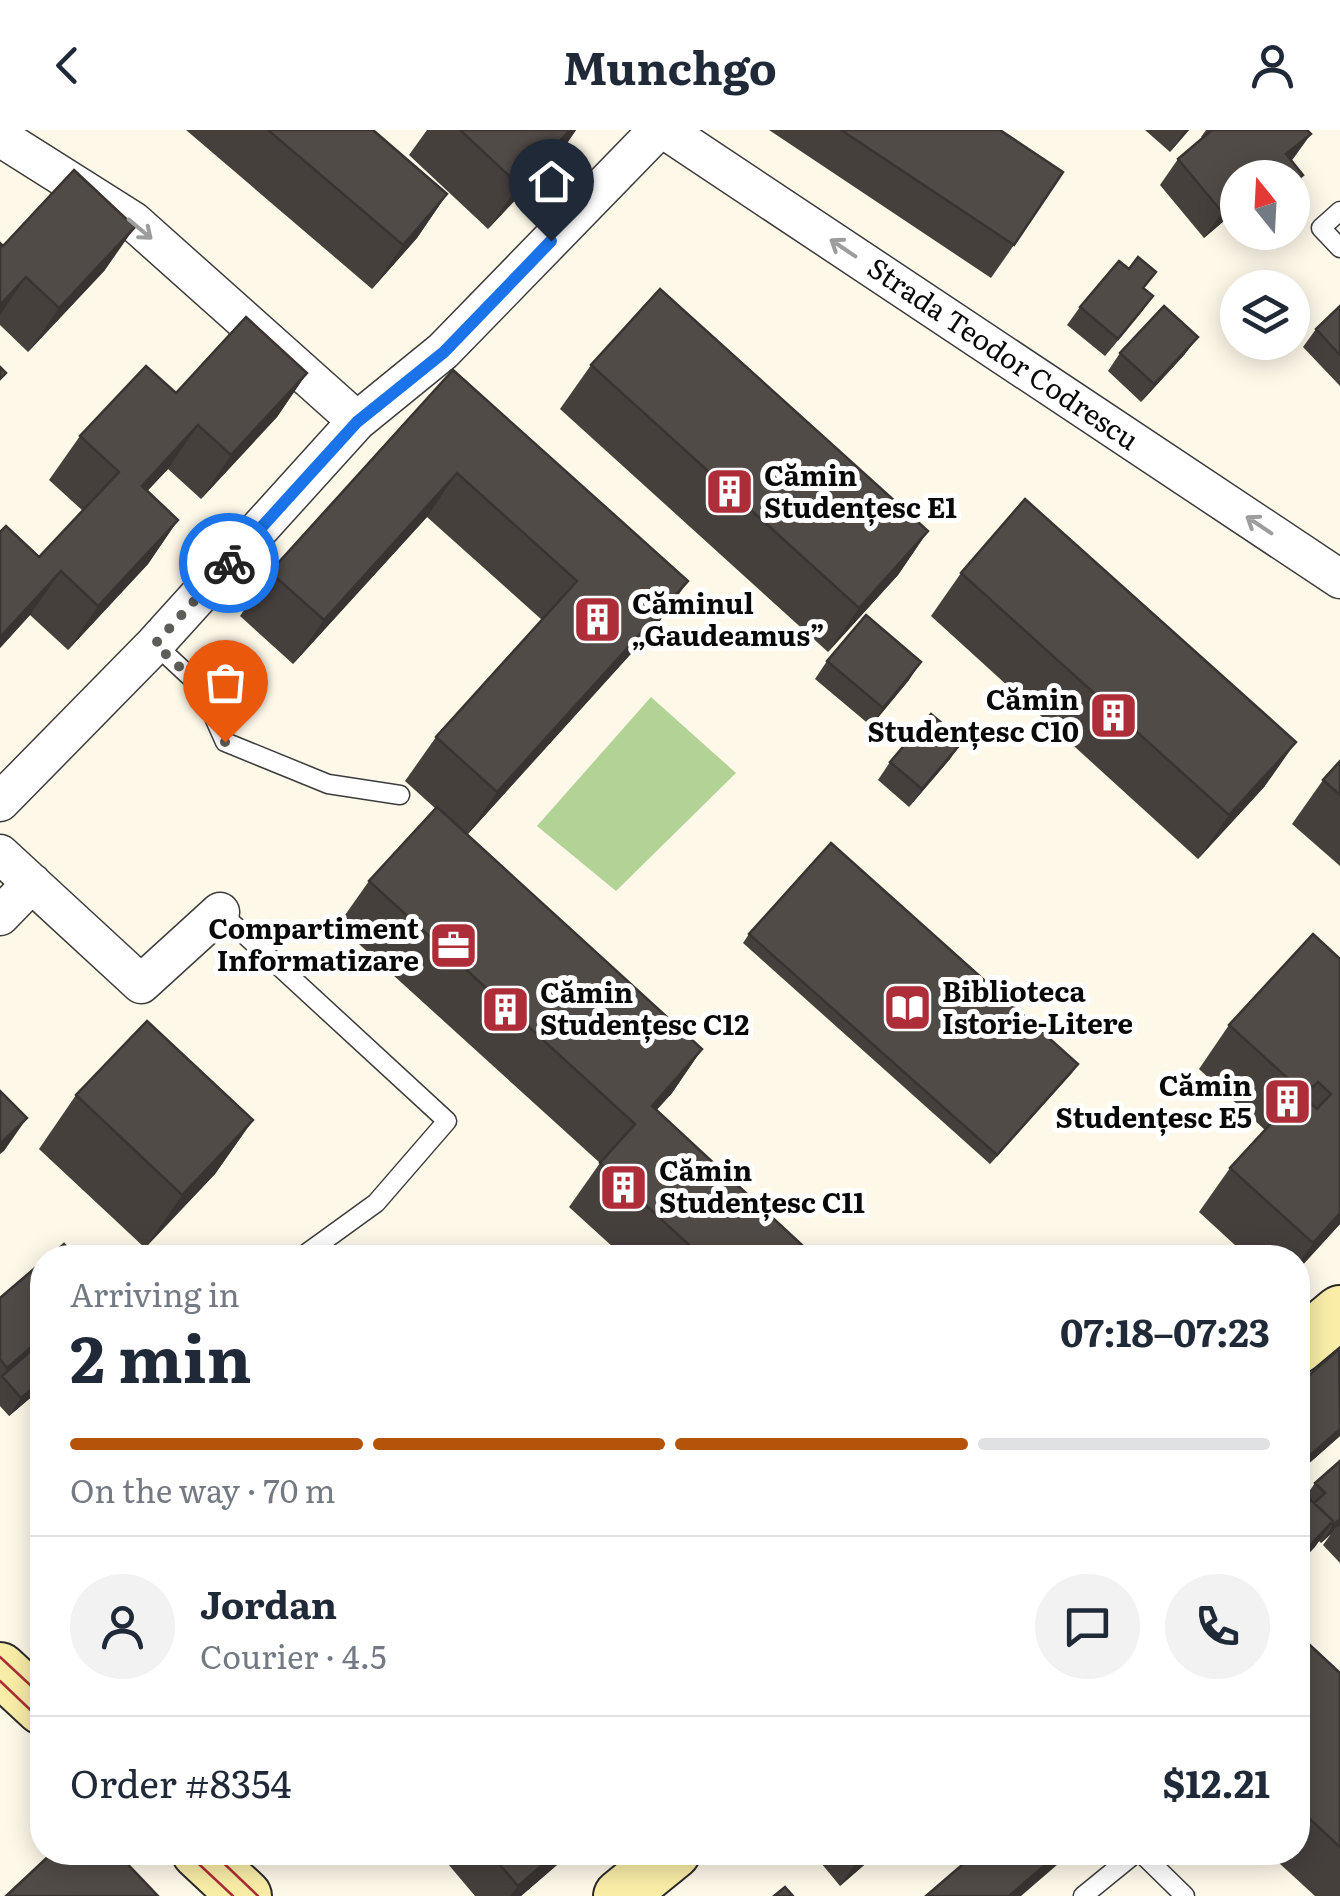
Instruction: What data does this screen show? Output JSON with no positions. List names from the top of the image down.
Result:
{
  "streets": {
    "street": ["Strada Teodor Codrescu"]
  },
  "one_way": ["Strada Teodor Codrescu"],
  "places": {
    "building": [
      "Cămin Studențesc E1",
      "Căminul „Gaudeamus”",
      "Cămin Studențesc C10",
      "Cămin Studențesc C12",
      "Cămin Studențesc E5",
      "Cămin Studențesc C11"
    ],
    "office": ["Compartiment Informatizare"],
    "library": ["Biblioteca Istorie-Litere"]
  },
  "north": "top",
  "page": {
    "header": "Munchgo",
    "heading": ["2 min", "Arriving in", "07:18–07:23"],
    "panel": [
      "Jordan",
      "Courier · 4.5",
      "Order #8354",
      "$12.21"
    ],
    "bar": "On the way · 70 m"
  }
}
